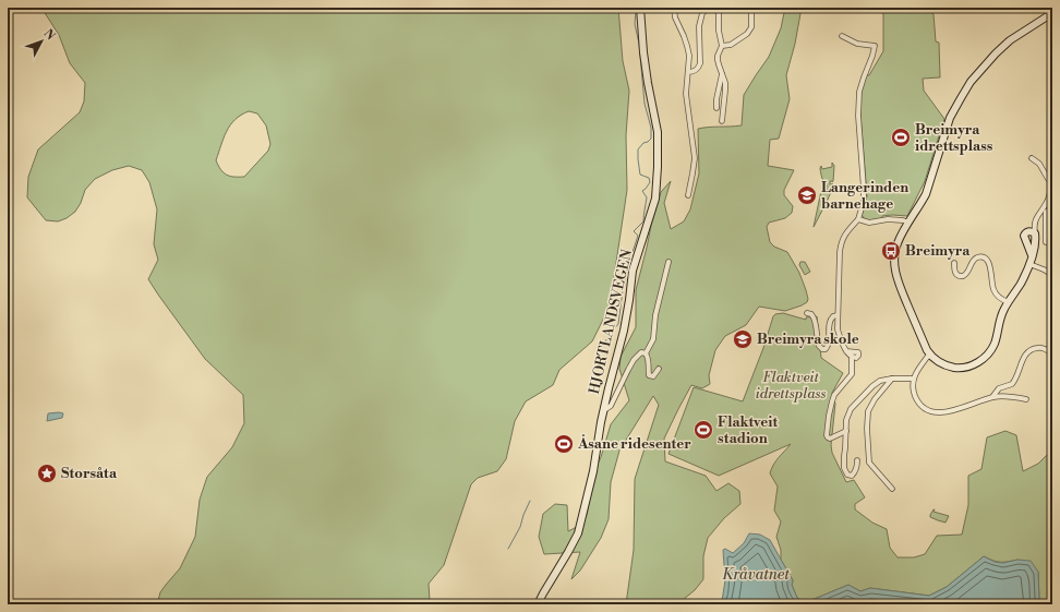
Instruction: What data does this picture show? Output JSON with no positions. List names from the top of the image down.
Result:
{
  "streets": {
    "main road": ["HJORTLANDSVEGEN"]
  },
  "water": ["Kråvatnet"],
  "parks": ["Flaktveit idrettsplass"],
  "places": {
    "sports": ["Breimyra idrettsplass", "Flaktveit stadion", "Åsane ridesenter"],
    "school or university": ["Langerinden barnehage", "Breimyra skole"],
    "bus stop": ["Breimyra"],
    "place": ["Storsåta"]
  },
  "north": "top right"
}
